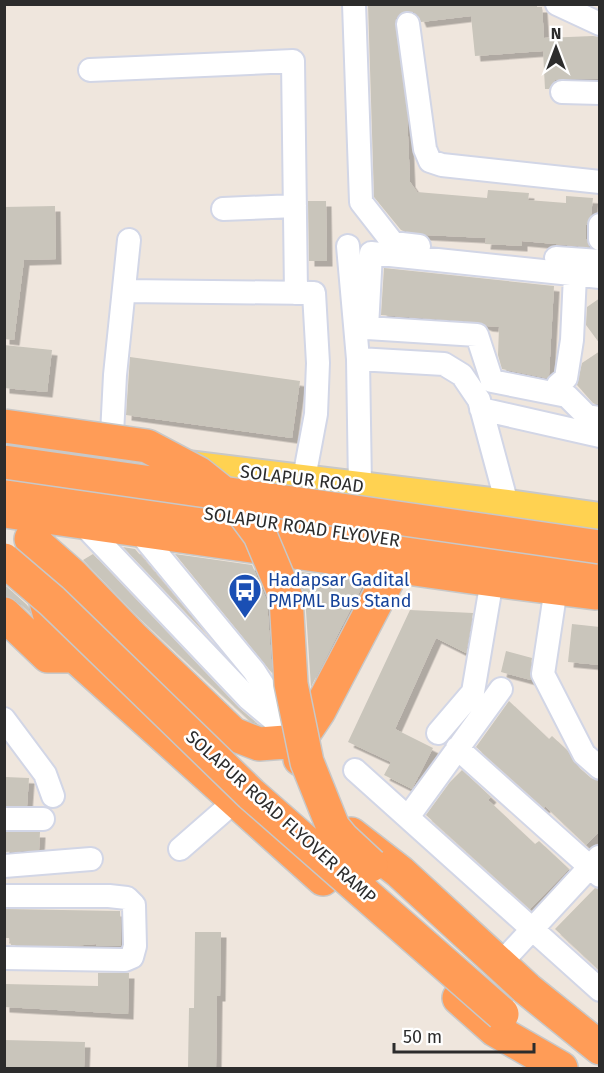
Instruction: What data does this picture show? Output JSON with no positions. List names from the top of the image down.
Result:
{
  "streets": {
    "highway": ["SOLAPUR ROAD FLYOVER", "SOLAPUR ROAD FLYOVER RAMP"],
    "main road": ["SOLAPUR ROAD"]
  },
  "crossings": [
    ["SOLAPUR ROAD", "SOLAPUR ROAD FLYOVER"]
  ],
  "places": {
    "bus stop": ["Hadapsar Gadital PMPML Bus Stand"]
  },
  "scale_bar": "50 m",
  "north": "top"
}
